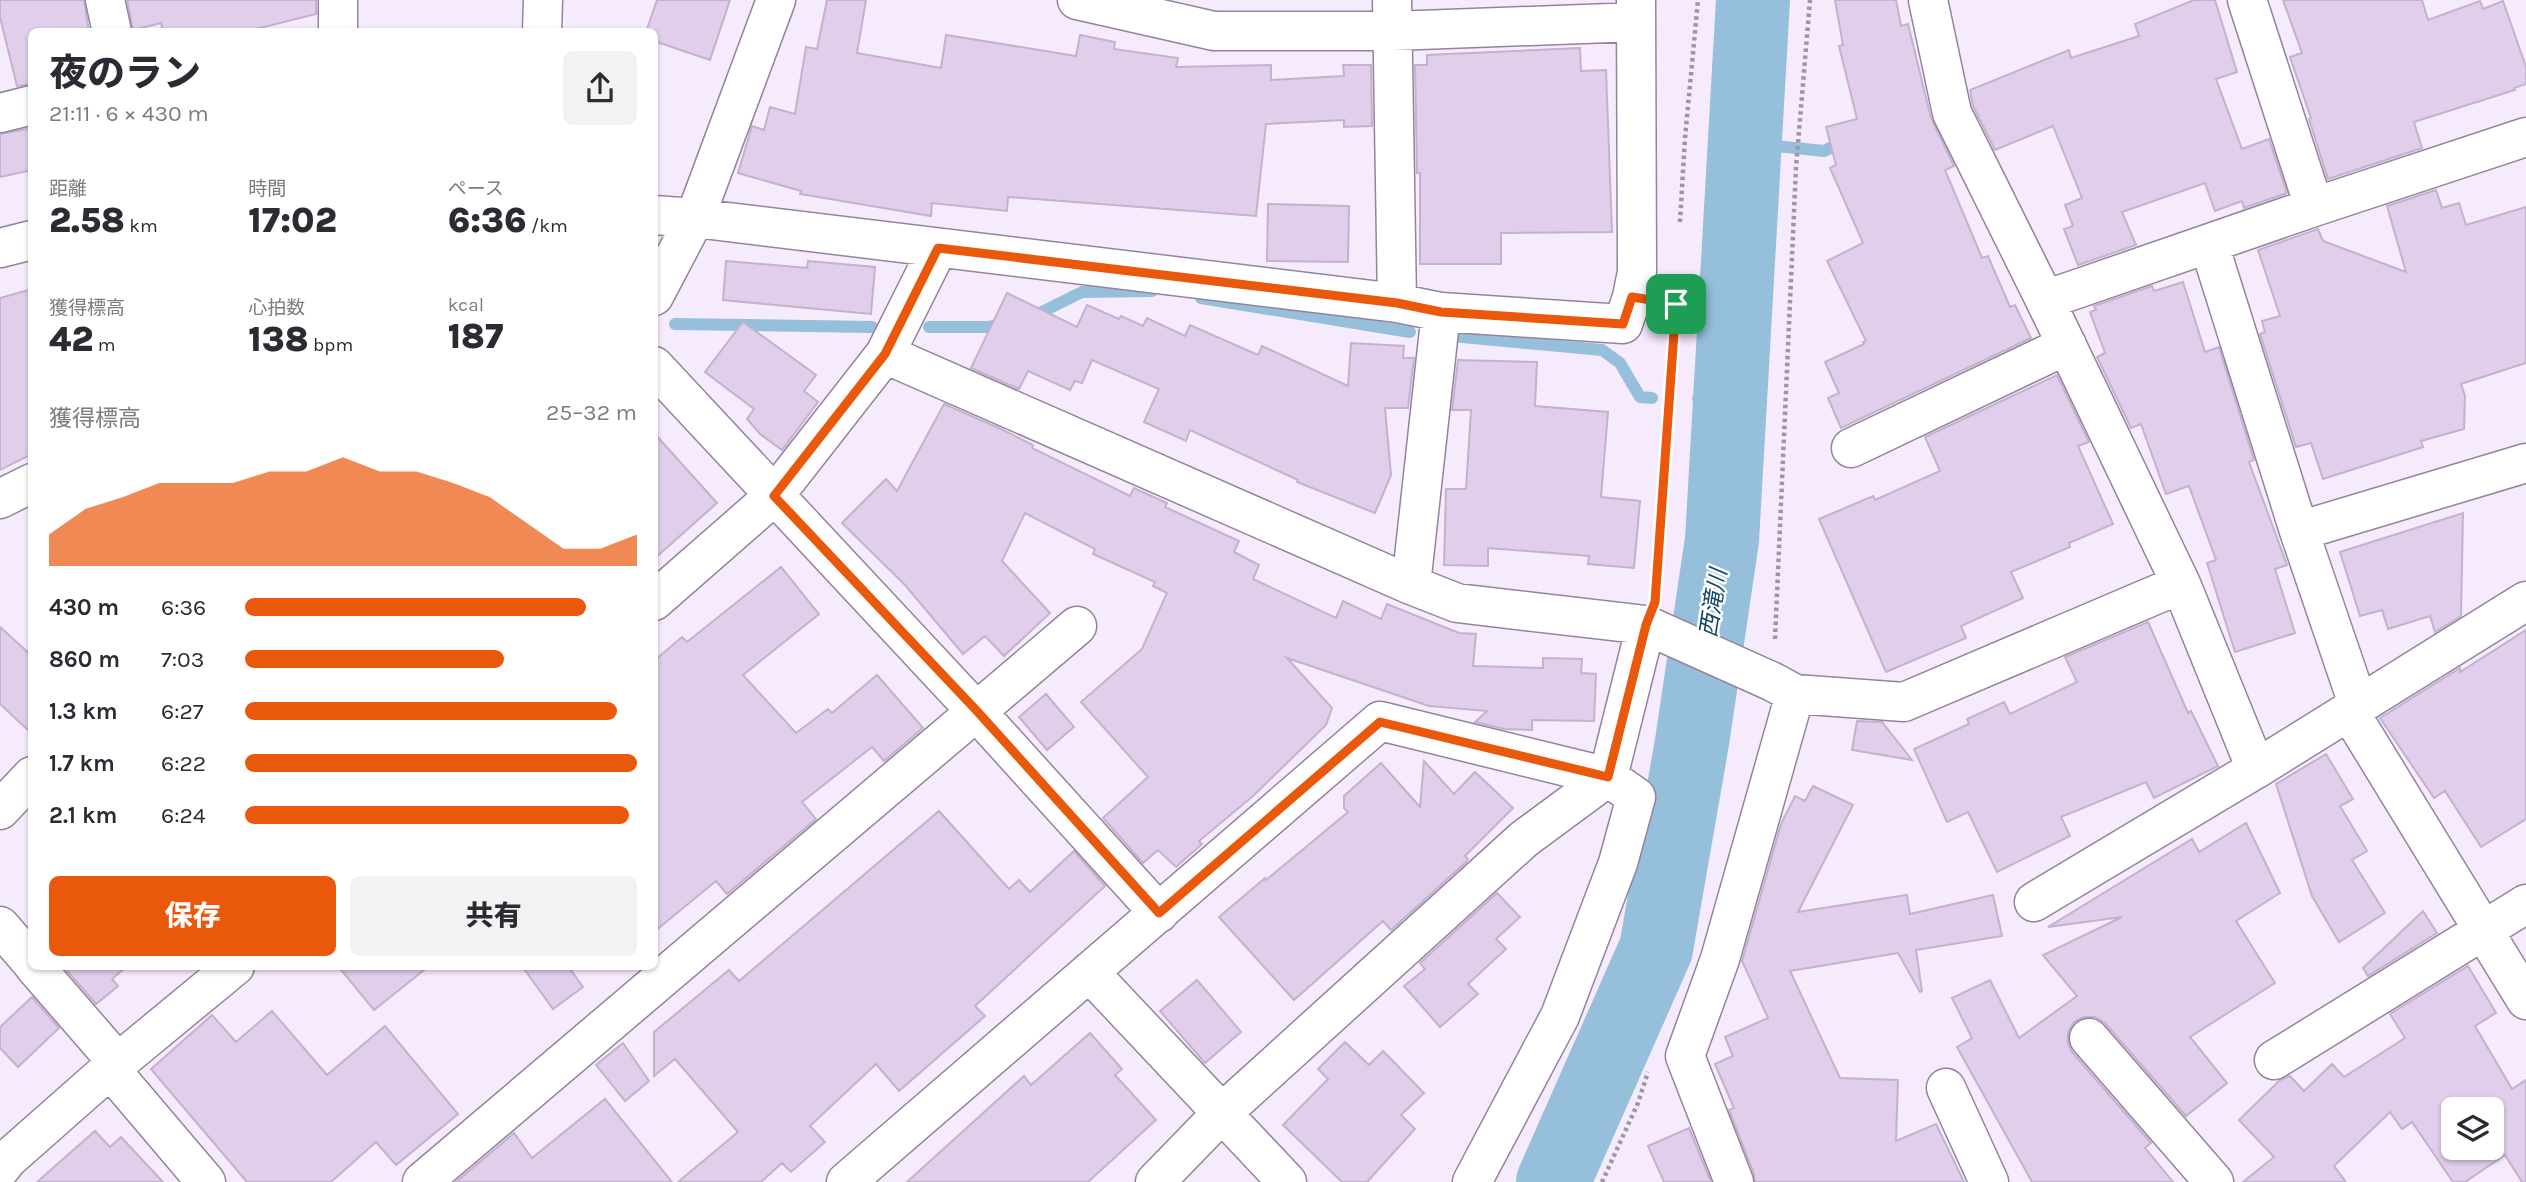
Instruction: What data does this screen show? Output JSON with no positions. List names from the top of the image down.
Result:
{
  "water": ["西滝川"],
  "page": {
    "heading": ["夜のラン", "21:11 · 6 × 430 m"],
    "stats": [
      ["距離", "2.58 km"],
      ["時間", "17:02"],
      ["ペース", "6:36 /km"],
      ["獲得標高", "42 m"],
      ["心拍数", "138 bpm"],
      ["kcal", "187"]
    ],
    "chart": ["獲得標高", "25–32 m"],
    "list": [
      {
        "name": "430 m",
        "note": "6:36"
      },
      {
        "name": "860 m",
        "note": "7:03"
      },
      {
        "name": "1.3 km",
        "note": "6:27"
      },
      {
        "name": "1.7 km",
        "note": "6:22"
      },
      {
        "name": "2.1 km",
        "note": "6:24"
      }
    ],
    "buttons": ["保存", "共有"]
  }
}
